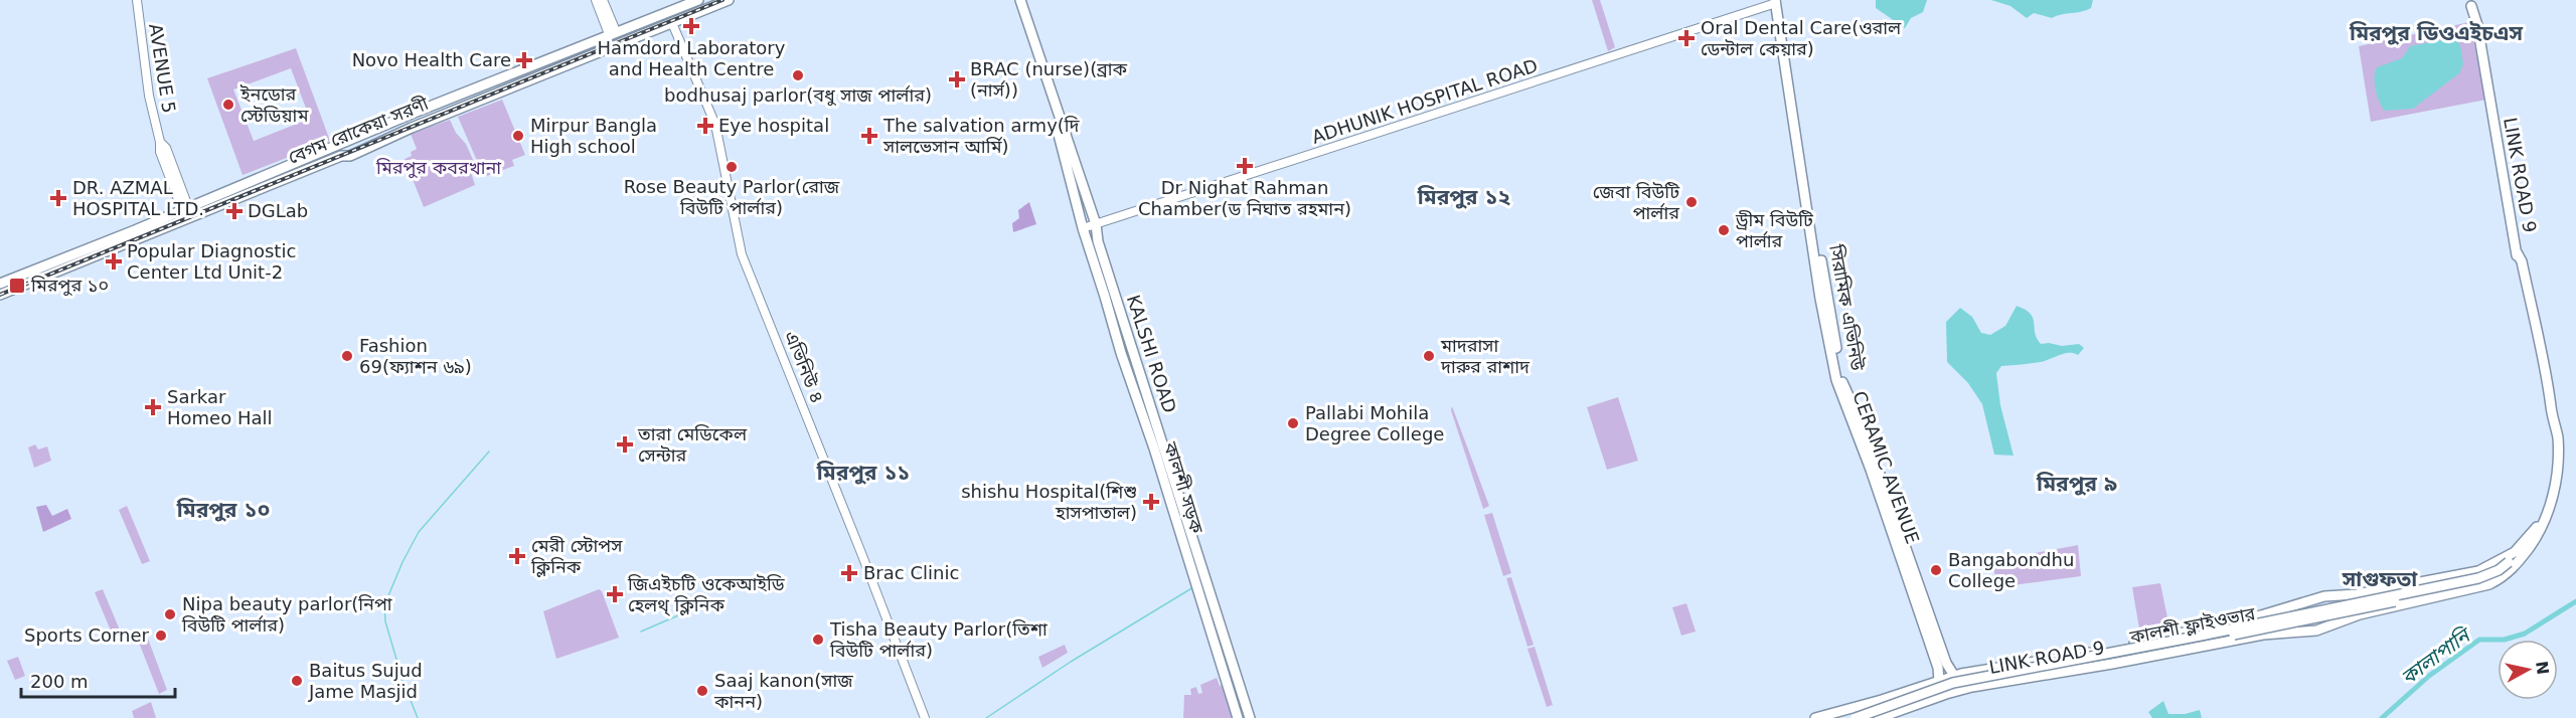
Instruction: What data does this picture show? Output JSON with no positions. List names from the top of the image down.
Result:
{
  "streets": {
    "main road": [
      "বেগম রোকেয়া সরণী",
      "LINK ROAD 9",
      "সিরামিক এভিনিউ",
      "KALSHI ROAD",
      "CERAMIC AVENUE",
      "কালশী সড়ক",
      "কালশী ফ্লাইওভার"
    ],
    "street": ["AVENUE 5", "ADHUNIK HOSPITAL ROAD", "এভিনিউ ৪"]
  },
  "crossings": [
    ["AVENUE 5", "বেগম রোকেয়া সরণী"],
    ["ADHUNIK HOSPITAL ROAD", "সিরামিক এভিনিউ"],
    ["ADHUNIK HOSPITAL ROAD", "KALSHI ROAD"],
    ["ADHUNIK HOSPITAL ROAD", "কালশী সড়ক"],
    ["বেগম রোকেয়া সরণী", "এভিনিউ ৪"],
    ["LINK ROAD 9", "সিরামিক এভিনিউ"],
    ["LINK ROAD 9", "CERAMIC AVENUE"],
    ["LINK ROAD 9", "কালশী ফ্লাইওভার"],
    ["সিরামিক এভিনিউ", "CERAMIC AVENUE"],
    ["KALSHI ROAD", "কালশী সড়ক"]
  ],
  "districts": [
    "মিরপুর ডিওএইচএস",
    "মিরপুর ১২",
    "মিরপুর ১১",
    "মিরপুর ৯",
    "মিরপুর ১০",
    "সাগুফতা"
  ],
  "water": ["কালাপানি"],
  "parks": ["মিরপুর কবরখানা"],
  "places": {
    "health": [
      "Hamdord Laboratory and Health Centre",
      "Oral Dental Care(ওরাল ডেন্টাল কেয়ার)",
      "Novo Health Care",
      "BRAC (nurse)(ব্রাক (নার্স))",
      "Eye hospital",
      "The salvation army(দি সালভেসান আর্মি)",
      "Dr Nighat Rahman Chamber(ড নিঘাত রহমান)",
      "DR. AZMAL HOSPITAL LTD.",
      "DGLab",
      "Popular Diagnostic Center Ltd Unit-2",
      "Sarkar Homeo Hall",
      "তারা মেডিকেল সেন্টার",
      "shishu Hospital(শিশু হাসপাতাল)",
      "মেরী স্টোপস ক্লিনিক",
      "Brac Clinic",
      "জিএইচটি ওকেআইডি হেলথ্ ক্লিনিক"
    ],
    "other": [
      "bodhusaj parlor(বধু সাজ পার্লার)",
      "ইনডোর স্টেডিয়াম",
      "Mirpur Bangla High school",
      "Rose Beauty Parlor(রোজ বিউটি পার্লার)",
      "জেবা বিউটি পার্লার",
      "ড্রীম বিউটি পার্লার",
      "Fashion 69(ফ্যাশন ৬৯)",
      "মাদরাসা দারুর রাশাদ",
      "Pallabi Mohila Degree College",
      "Bangabondhu College",
      "Nipa beauty parlor(নিপা বিউটি পার্লার)",
      "Sports Corner",
      "Tisha Beauty Parlor(তিশা বিউটি পার্লার)",
      "Baitus Sujud Jame Masjid",
      "Saaj kanon(সাজ কানন)"
    ],
    "transit": ["মিরপুর ১০"]
  },
  "scale_bar": "200 m",
  "north": "right"
}
